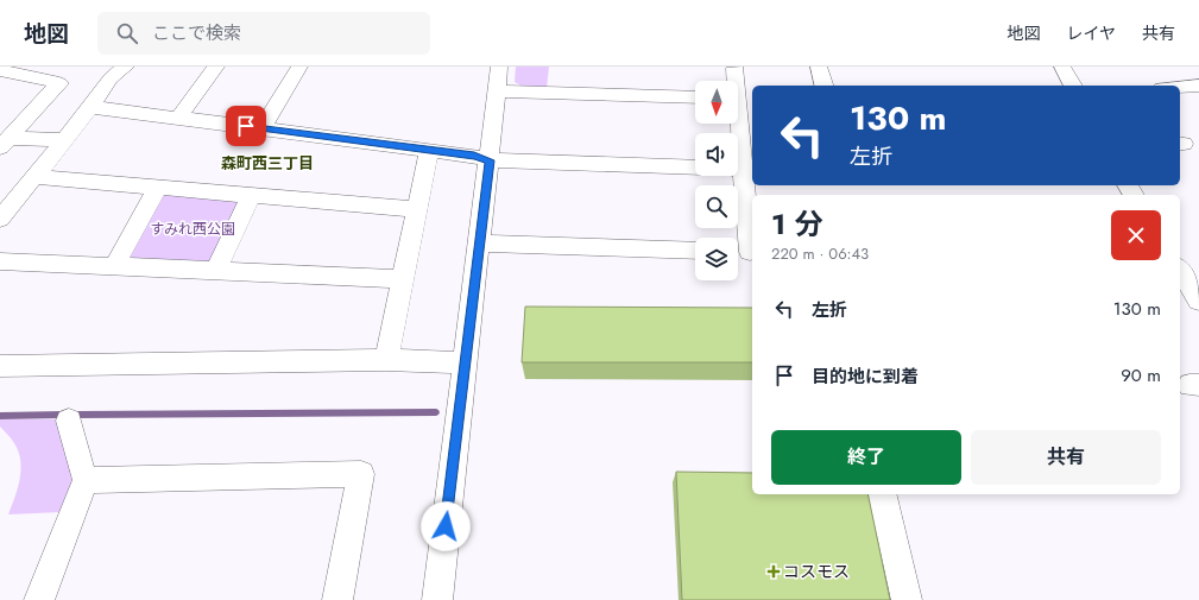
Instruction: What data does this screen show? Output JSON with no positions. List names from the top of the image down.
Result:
{
  "districts": ["森町西三丁目"],
  "parks": ["すみれ西公園"],
  "places": {
    "health": ["コスモス"]
  },
  "north": "bottom",
  "page": {
    "header": "地図",
    "search": "ここで検索",
    "nav": ["地図", "レイヤ", "共有"],
    "turn": ["130 m", "左折"],
    "heading": ["1 分", "220 m · 06:43"],
    "list": [
      {
        "name": "左折",
        "value": "130 m"
      },
      {
        "name": "目的地に到着",
        "value": "90 m"
      }
    ],
    "buttons": ["終了", "共有"]
  }
}
